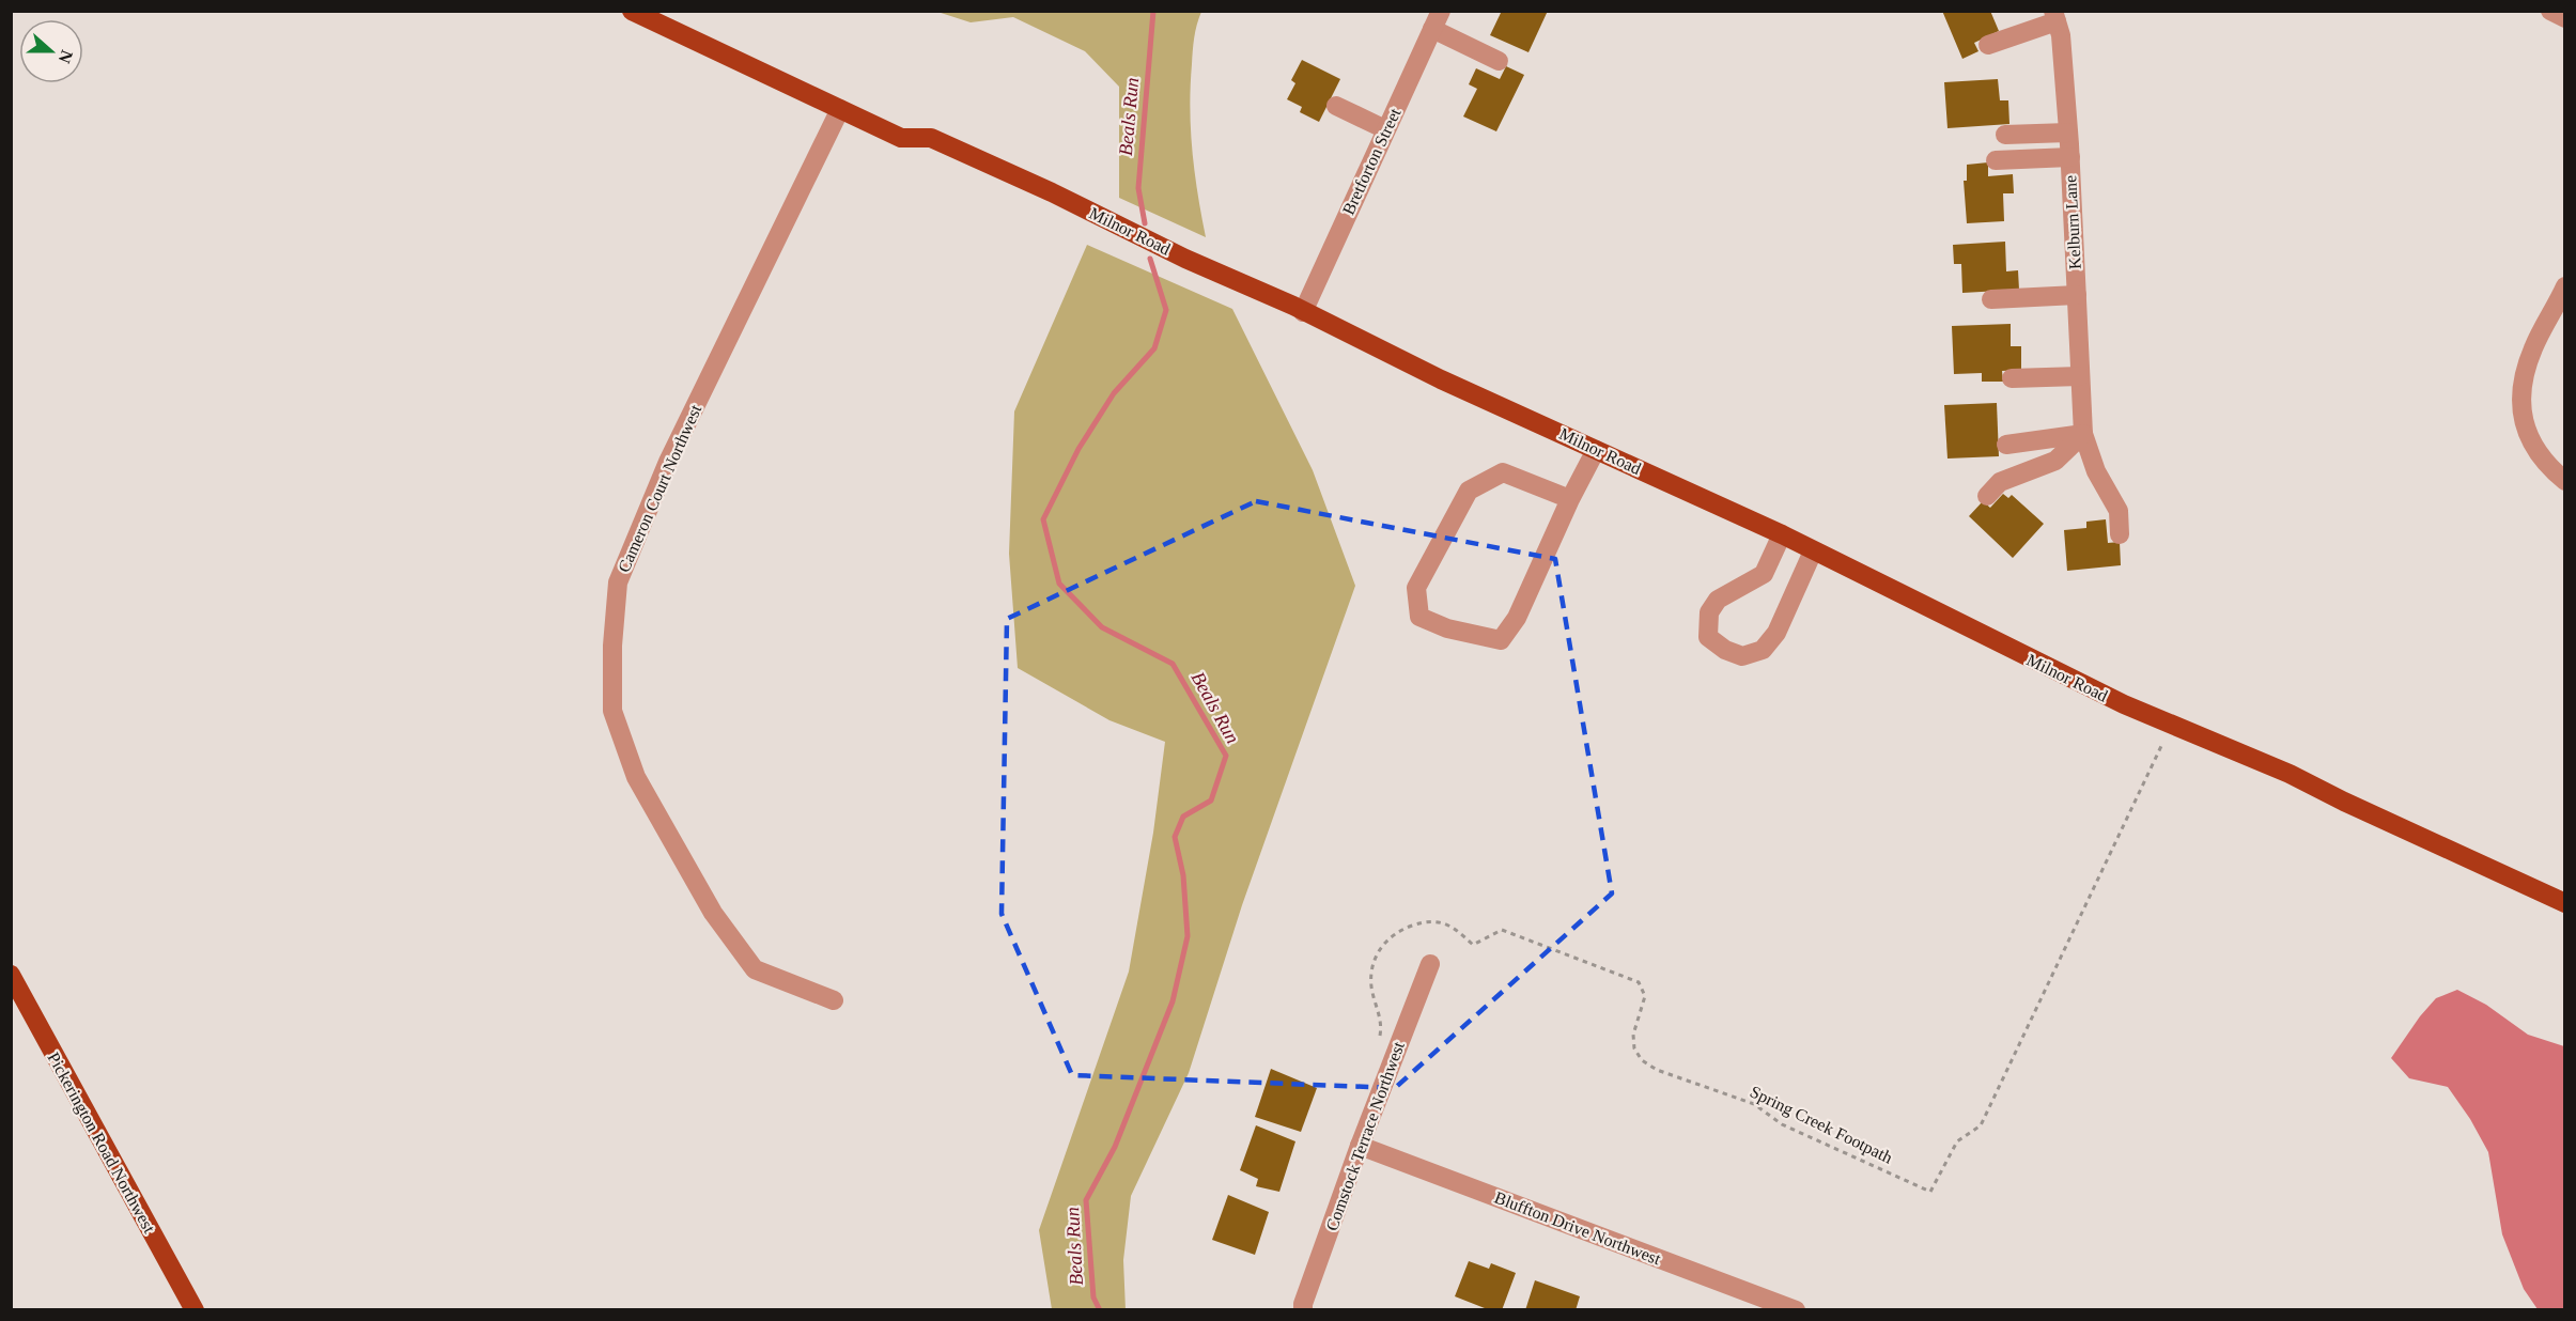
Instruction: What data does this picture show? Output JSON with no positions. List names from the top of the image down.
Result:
{
  "streets": {
    "main road": ["Milnor Road", "Pickerington Road Northwest"],
    "street": [
      "Bretforton Street",
      "Kelburn Lane",
      "Cameron Court Northwest",
      "Comstock Terrace Northwest",
      "Bluffton Drive Northwest"
    ],
    "path": ["Spring Creek Footpath"]
  },
  "crossings": [
    ["Bretforton Street", "Milnor Road"],
    ["Milnor Road", "Cameron Court Northwest"],
    ["Comstock Terrace Northwest", "Bluffton Drive Northwest"]
  ],
  "water": ["Beals Run"],
  "north": "right"
}
